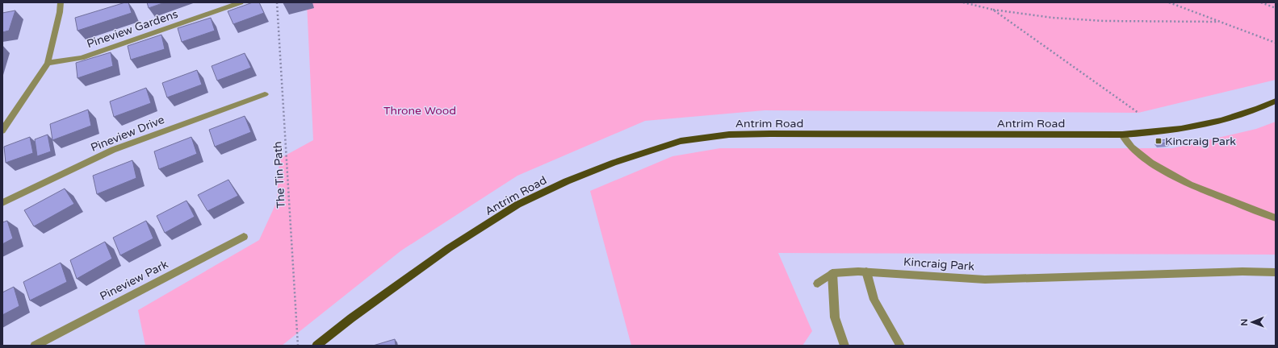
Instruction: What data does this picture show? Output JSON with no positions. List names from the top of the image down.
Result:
{
  "streets": {
    "main road": ["Antrim Road"],
    "street": [
      "Pineview Gardens",
      "Pineview Drive",
      "Kincraig Park",
      "Pineview Park"
    ],
    "path": ["The Tin Path"]
  },
  "parks": ["Throne Wood"],
  "places": {
    "transit": ["Kincraig Park"]
  },
  "north": "left"
}
